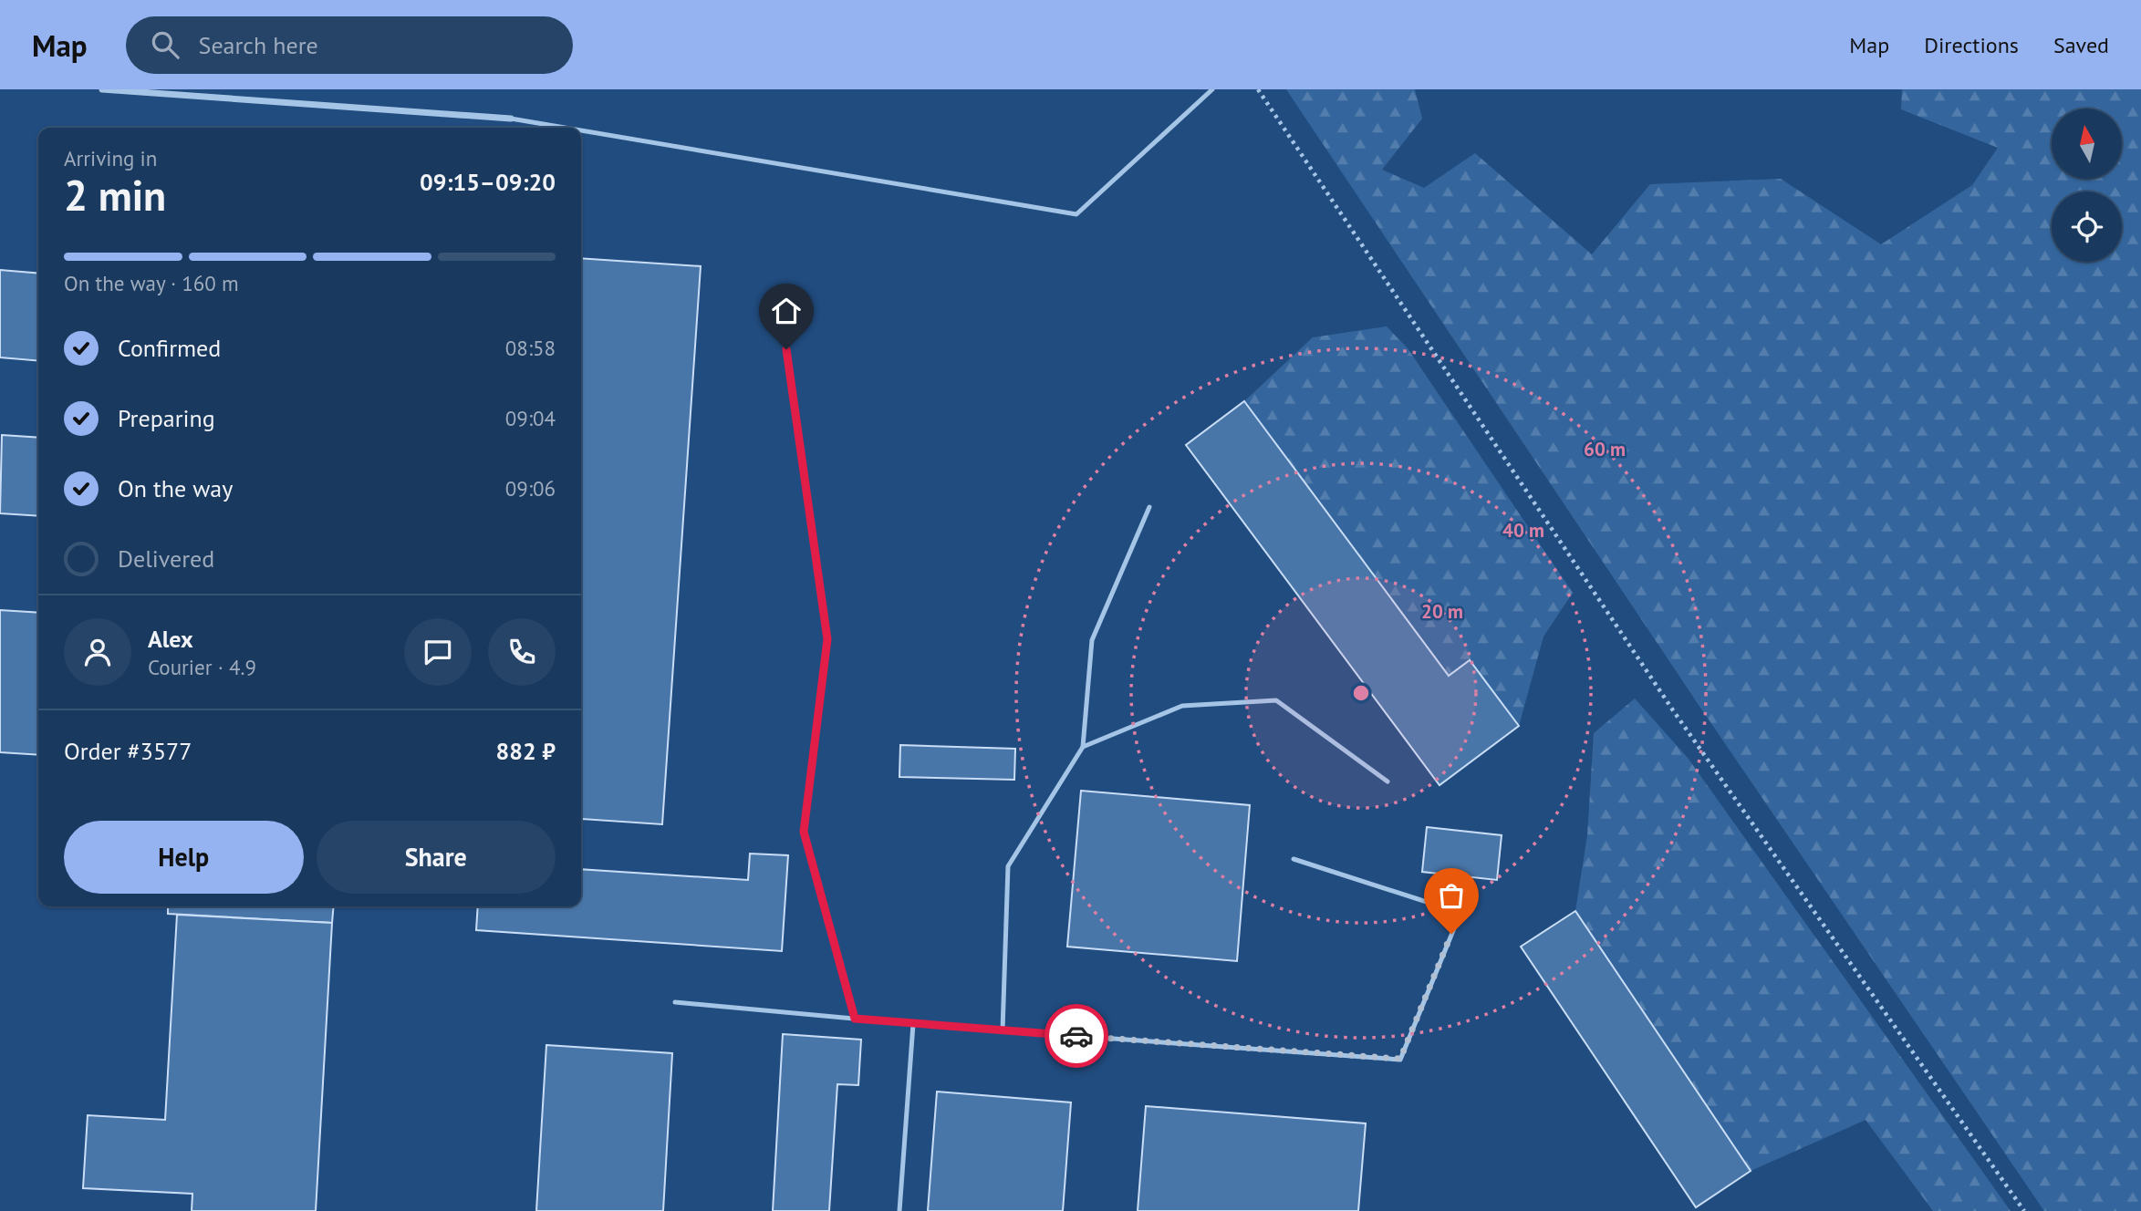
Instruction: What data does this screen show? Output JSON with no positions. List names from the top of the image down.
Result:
{
  "north": "top",
  "page": {
    "header": "Map",
    "search": "Search here",
    "nav": ["Map", "Directions", "Saved"],
    "heading": ["2 min", "Arriving in", "09:15–09:20"],
    "panel": [
      "Alex",
      "Courier · 4.9",
      "Order #3577",
      "882 ₽"
    ],
    "bar": "On the way · 160 m",
    "list": [
      ["Confirmed", "08:58"],
      ["Preparing", "09:04"],
      ["On the way", "09:06"],
      "Delivered"
    ],
    "buttons": ["Help", "Share"]
  },
  "rings": ["60 m", "40 m", "20 m"]
}
